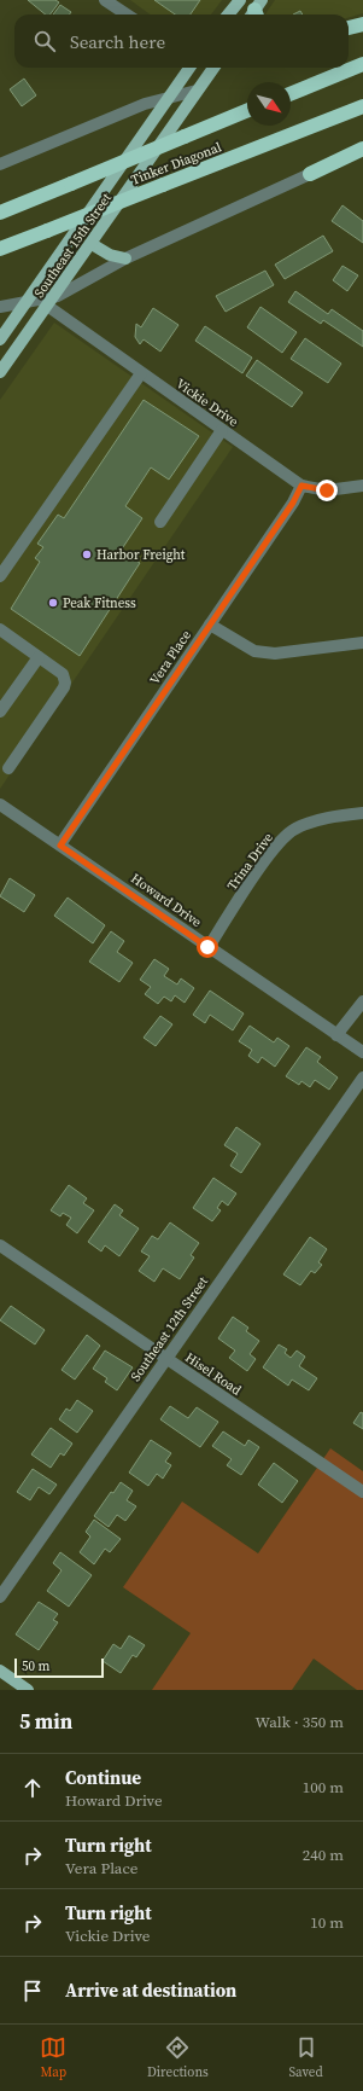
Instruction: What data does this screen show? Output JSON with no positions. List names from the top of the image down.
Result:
{
  "streets": {
    "highway": ["Tinker Diagonal"],
    "main road": ["Southeast 15th Street"],
    "street": [
      "Vickie Drive",
      "Vera Place",
      "Trina Drive",
      "Howard Drive",
      "Southeast 12th Street",
      "Hisel Road"
    ]
  },
  "crossings": [
    ["Southeast 15th Street", "Vickie Drive"],
    ["Vickie Drive", "Vera Place"],
    ["Vera Place", "Howard Drive"],
    ["Trina Drive", "Howard Drive"],
    ["Southeast 12th Street", "Hisel Road"]
  ],
  "places": ["Harbor Freight", "Peak Fitness"],
  "scale_bar": "50 m",
  "north": "bottom right",
  "page": {
    "search": "Search here",
    "scale": "50 m",
    "heading": ["5 min", "Walk · 350 m"],
    "list": [
      ["Continue", "Howard Drive", "100 m"],
      ["Turn right", "Vera Place", "240 m"],
      ["Turn right", "Vickie Drive", "10 m"],
      "Arrive at destination"
    ],
    "nav": ["Map", "Directions", "Saved"]
  }
}
